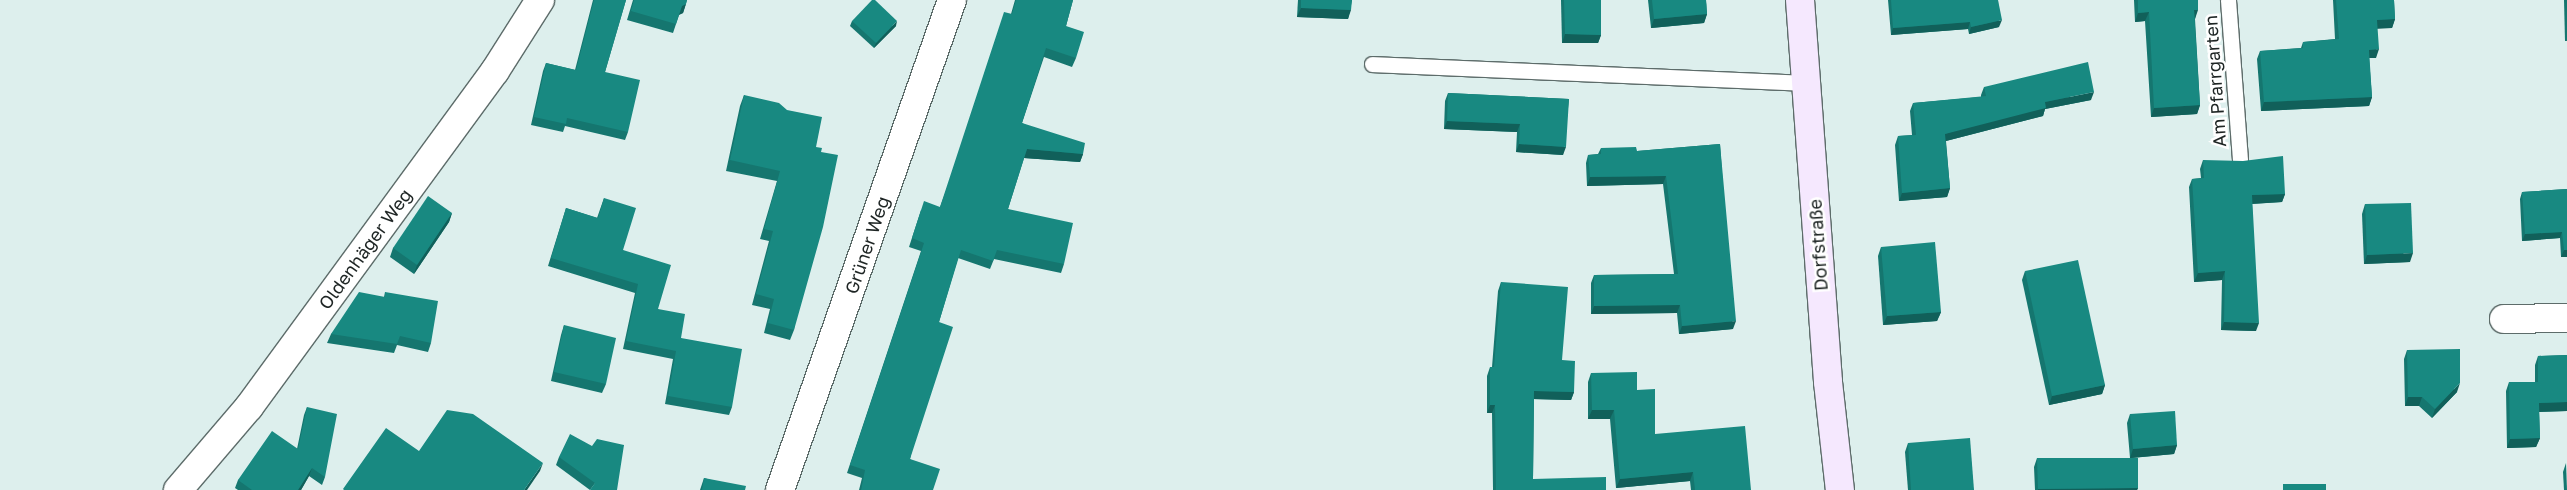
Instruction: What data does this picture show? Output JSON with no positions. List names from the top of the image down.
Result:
{
  "streets": {
    "street": ["Grüner Weg", "Dorfstraße", "Oldenhäger Weg"],
    "lane": ["Am Pfarrgarten"]
  }
}
